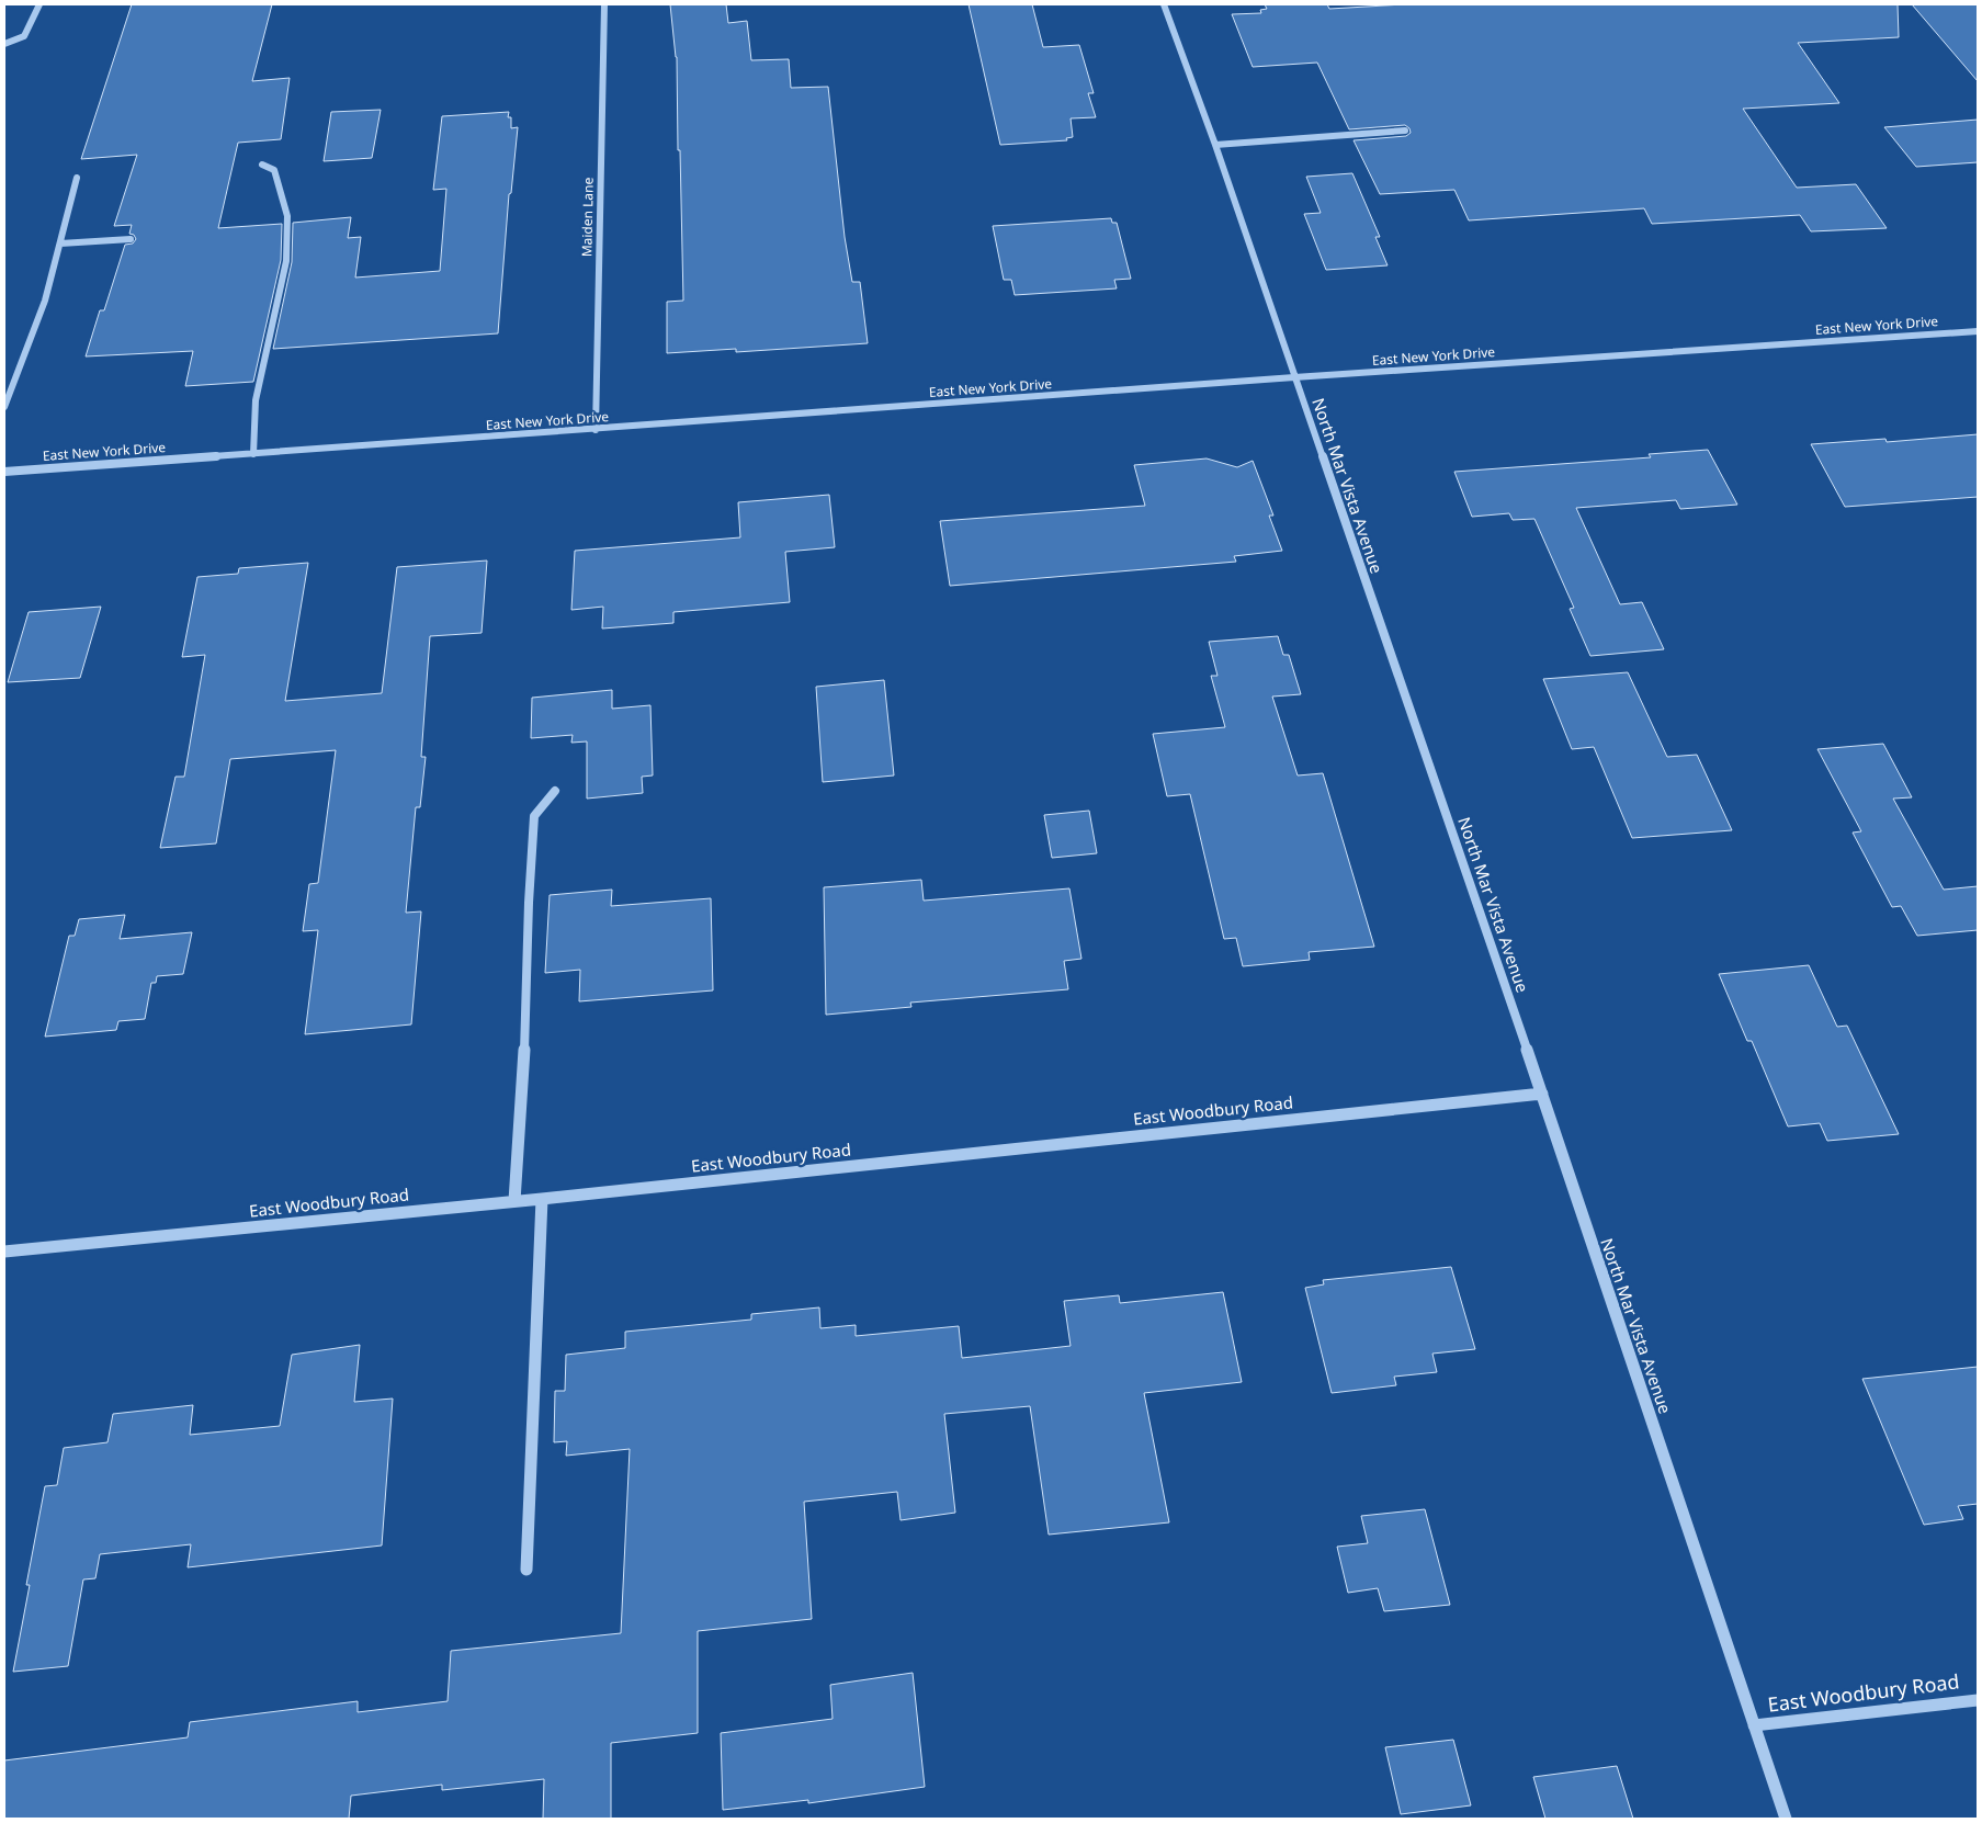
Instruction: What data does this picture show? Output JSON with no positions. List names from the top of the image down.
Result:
{
  "streets": {
    "street": [
      "Maiden Lane",
      "East New York Drive",
      "North Mar Vista Avenue",
      "East Woodbury Road"
    ]
  },
  "crossings": [
    ["Maiden Lane", "East New York Drive"],
    ["East New York Drive", "North Mar Vista Avenue"],
    ["North Mar Vista Avenue", "East Woodbury Road"]
  ]
}
